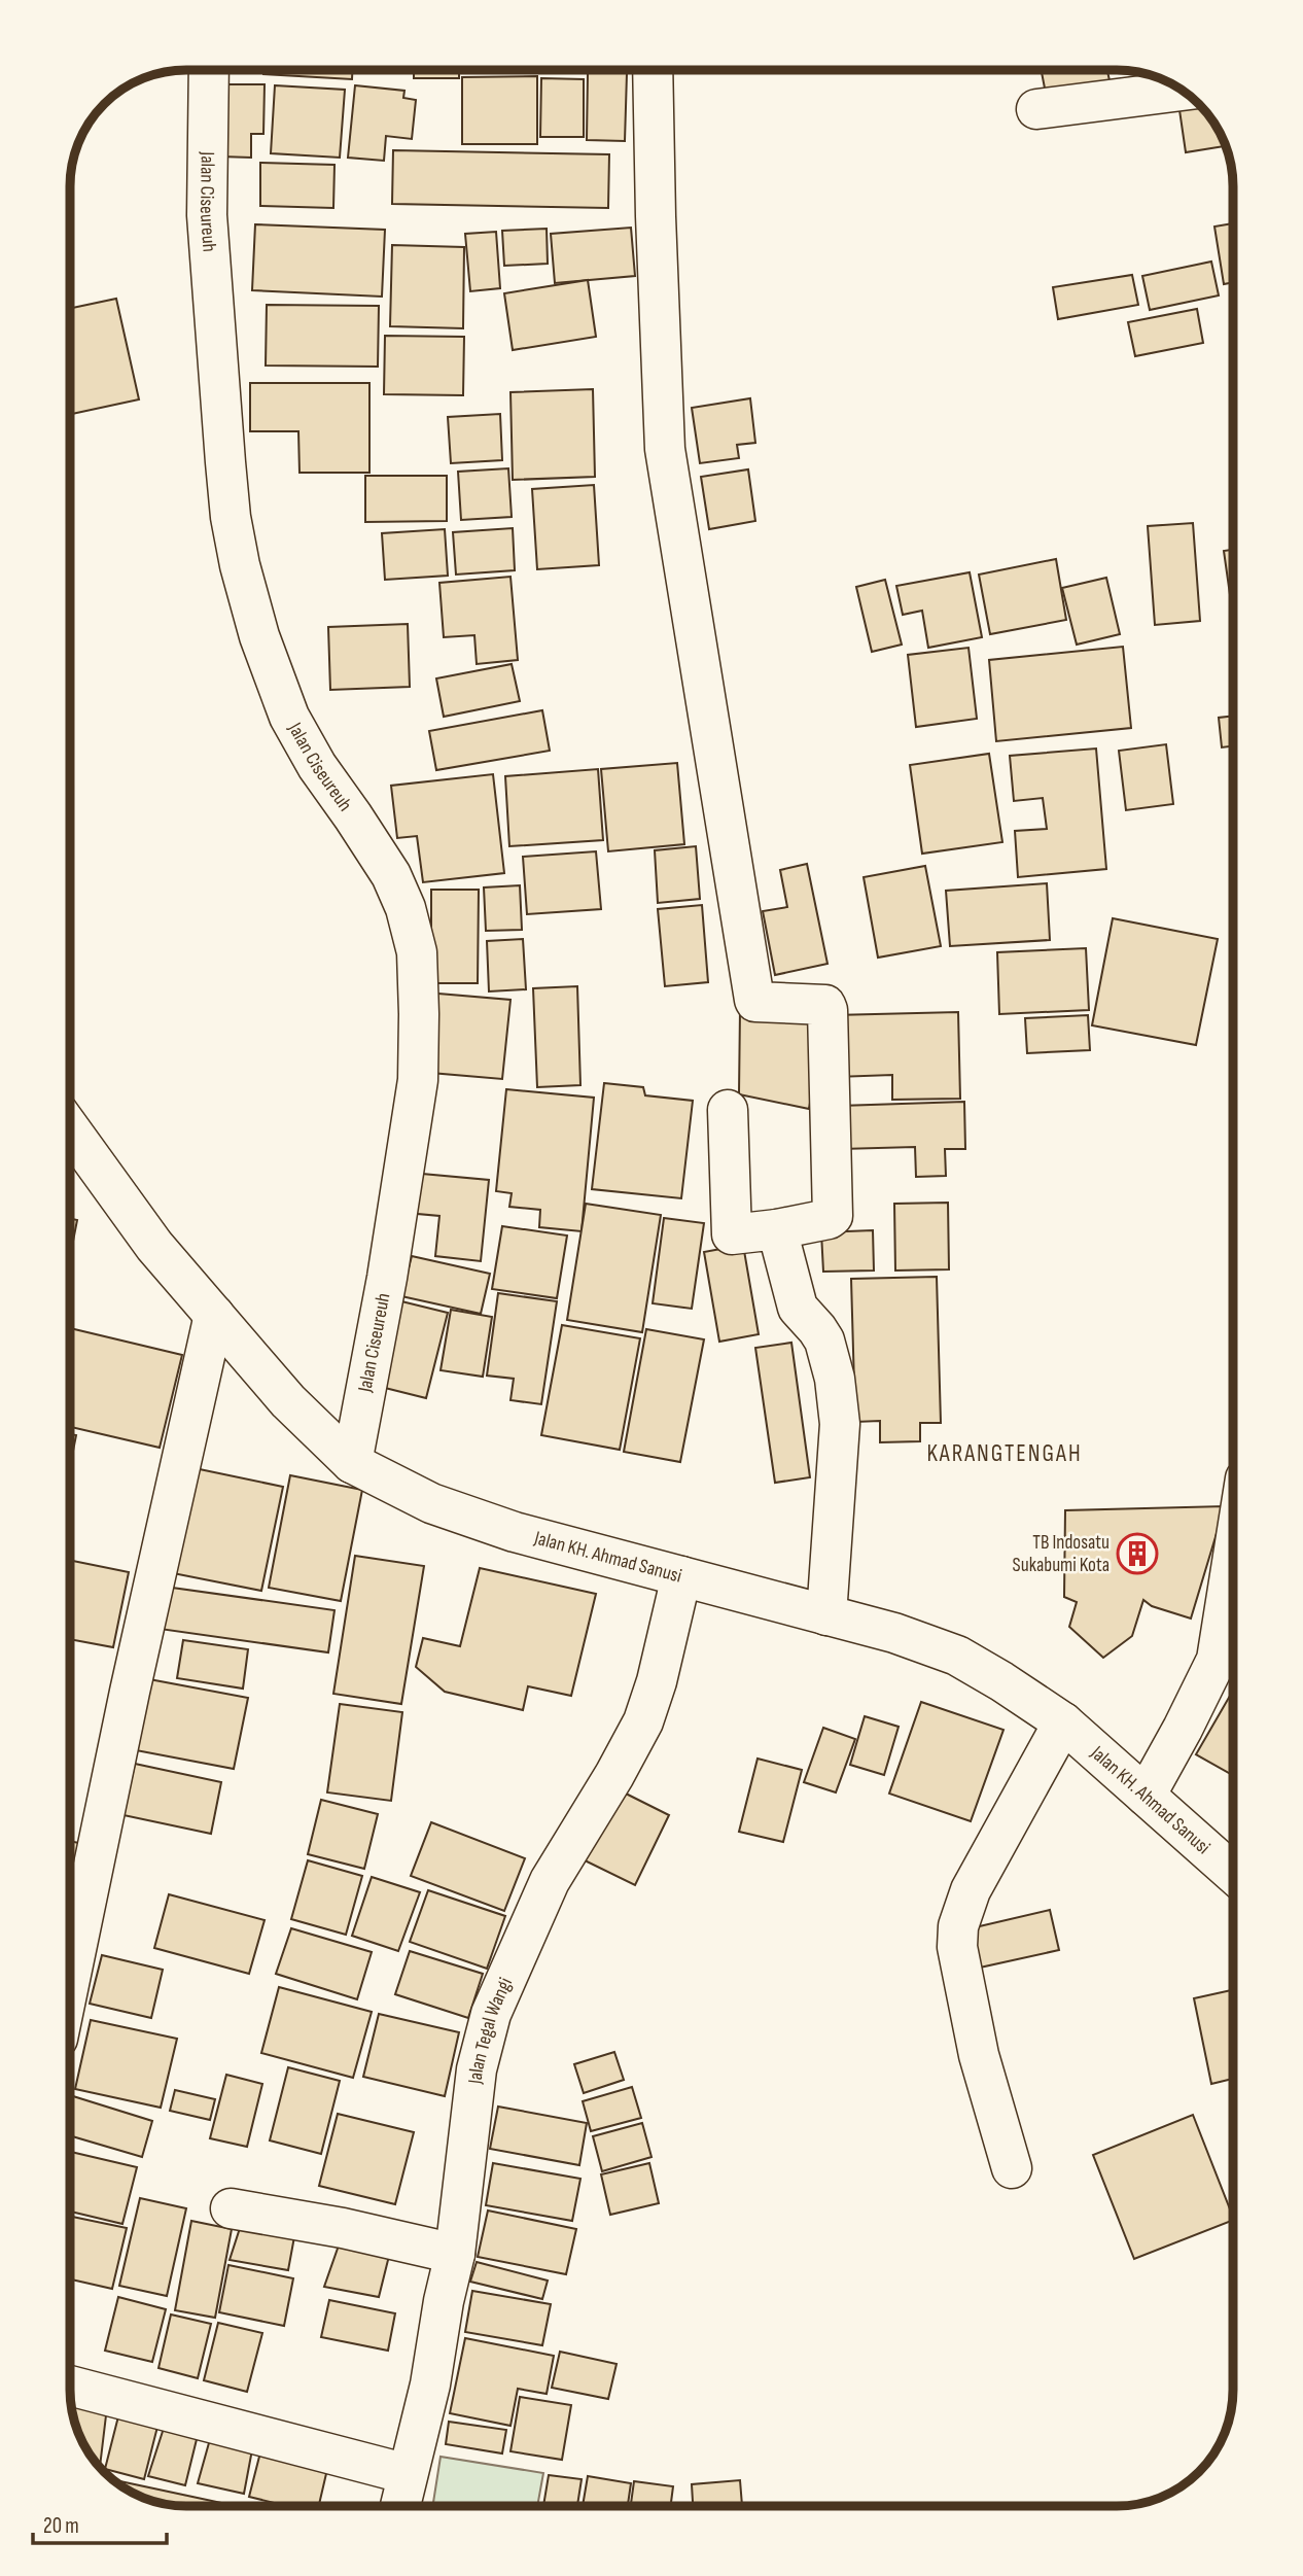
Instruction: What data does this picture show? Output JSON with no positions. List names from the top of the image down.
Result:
{
  "streets": {
    "main road": ["Jalan Ciseureuh", "Jalan KH. Ahmad Sanusi", "Jalan Tegal Wangi"]
  },
  "crossings": [
    ["Jalan Ciseureuh", "Jalan KH. Ahmad Sanusi"],
    ["Jalan KH. Ahmad Sanusi", "Jalan Tegal Wangi"]
  ],
  "districts": ["KARANGTENGAH"],
  "places": {
    "building": ["TB Indosatu Sukabumi Kota"]
  },
  "scale_bar": "20 m"
}
